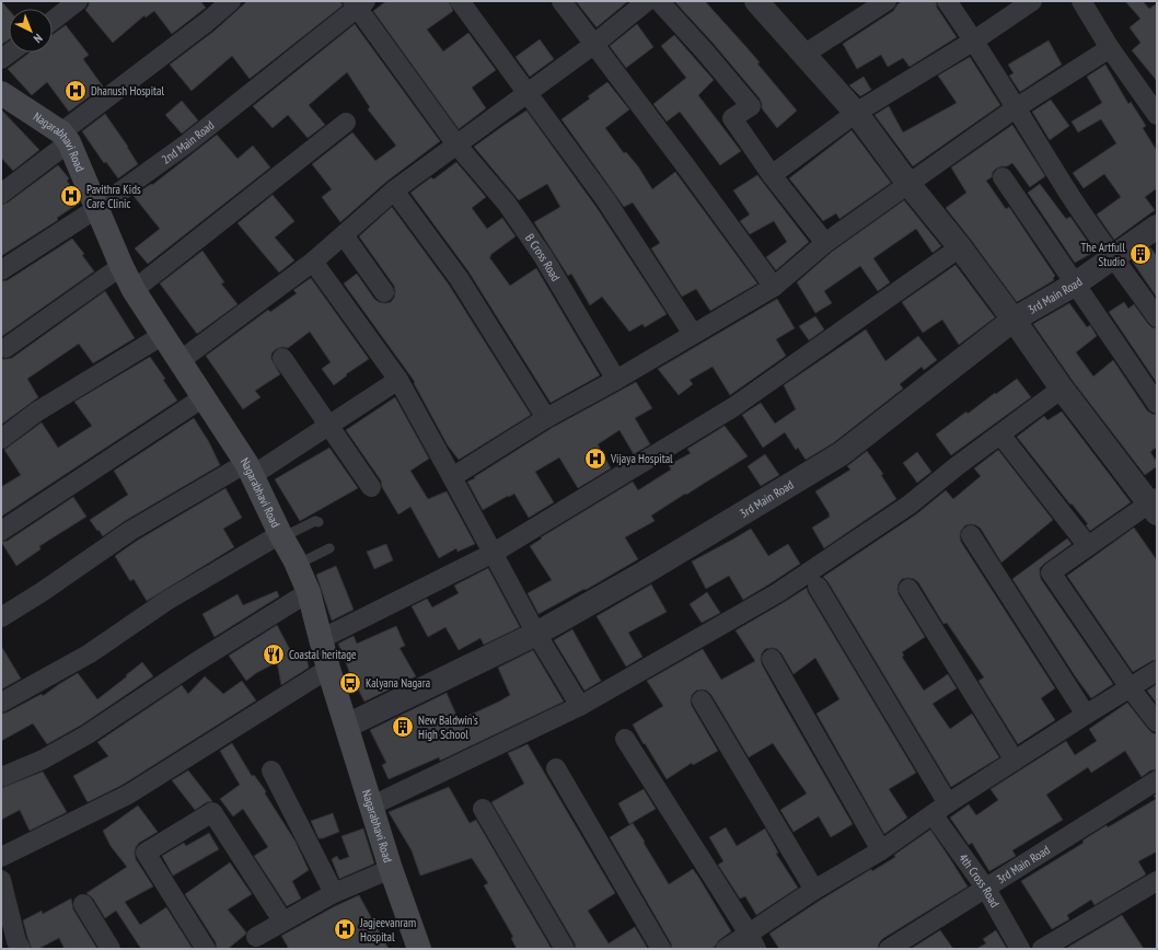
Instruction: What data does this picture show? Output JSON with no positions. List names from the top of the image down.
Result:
{
  "streets": {
    "main road": ["Nagarabhavi Road"],
    "street": [
      "2nd Main Road",
      "B Cross Road",
      "3rd Main Road",
      "4th Cross Road"
    ]
  },
  "crossings": [
    ["2nd Main Road", "Nagarabhavi Road"],
    ["2nd Main Road", "B Cross Road"],
    ["Nagarabhavi Road", "3rd Main Road"],
    ["3rd Main Road", "4th Cross Road"]
  ],
  "places": {
    "hospital": [
      "Dhanush Hospital",
      "Pavithra Kids Care Clinic",
      "Vijaya Hospital",
      "Jagjeevanram Hospital"
    ],
    "building": ["The Artfull Studio", "New Baldwin's High School"],
    "restaurant": ["Coastal heritage"],
    "bus stop": ["Kalyana Nagara"]
  },
  "north": "bottom right"
}
